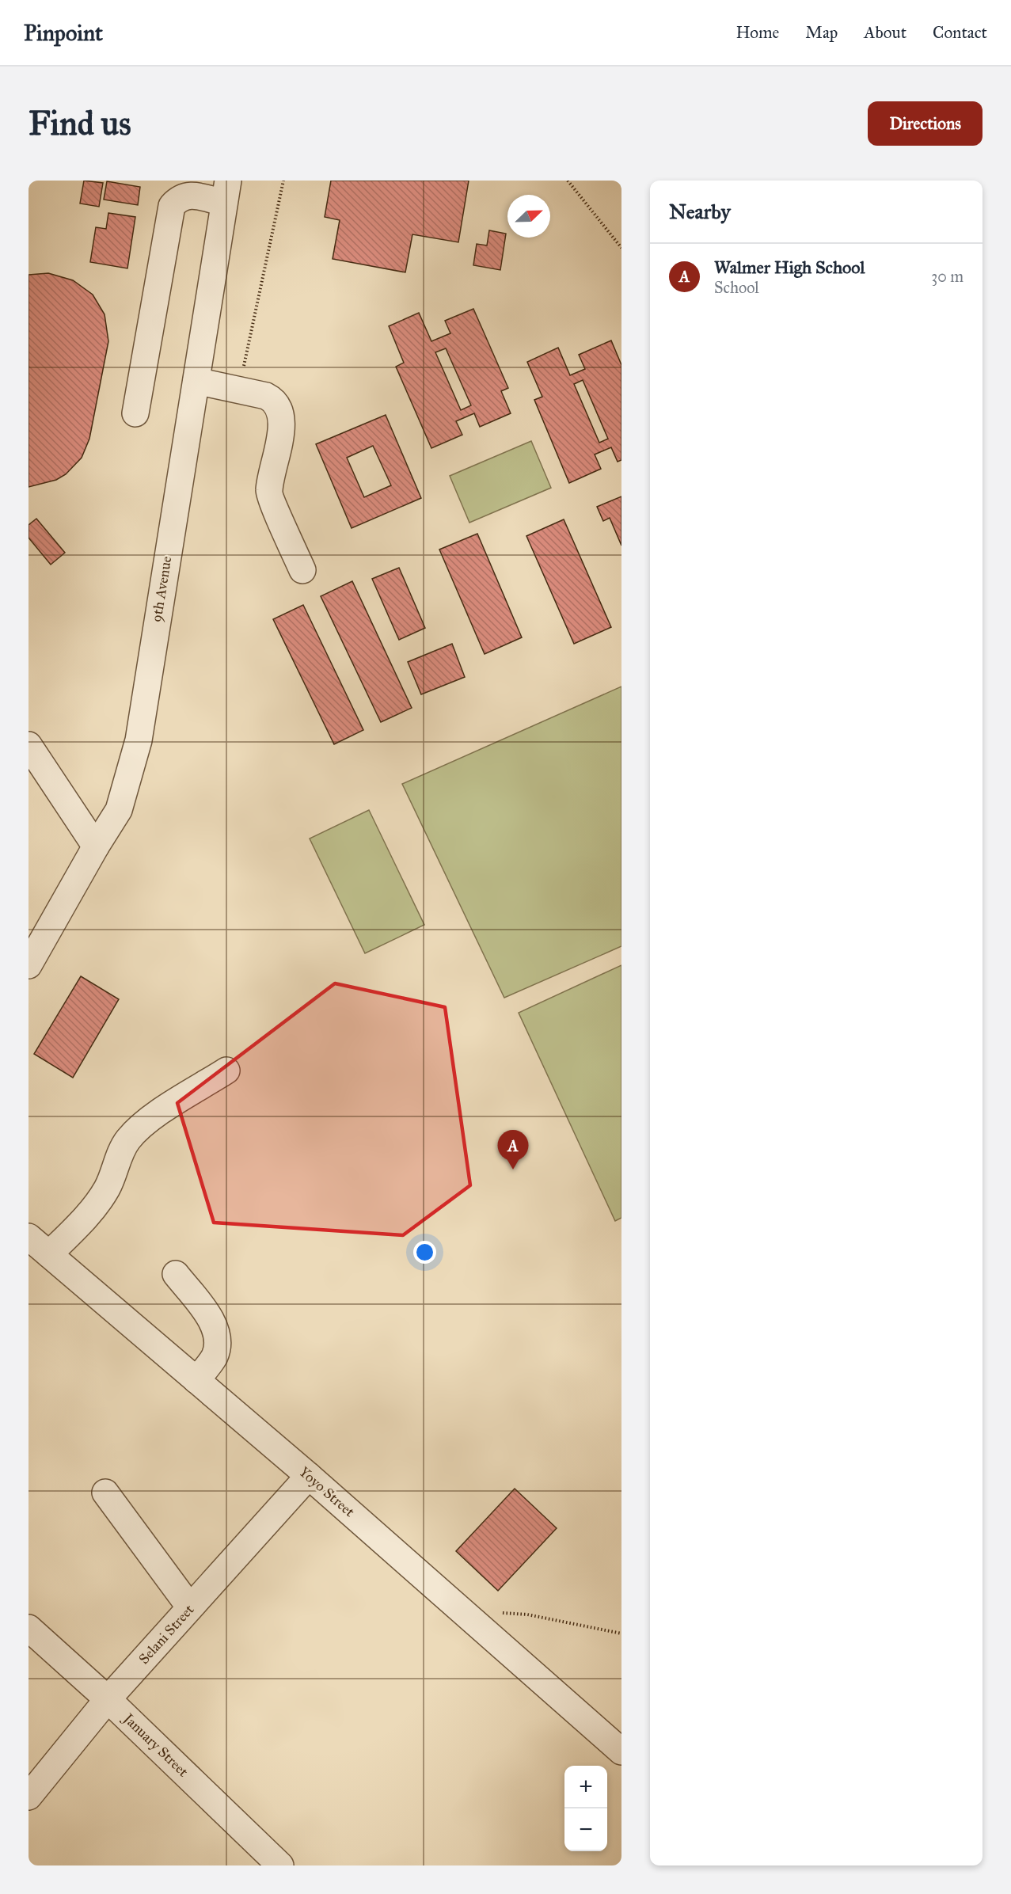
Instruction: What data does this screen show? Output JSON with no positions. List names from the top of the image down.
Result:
{
  "streets": {
    "street": [
      "9th Avenue",
      "Yoyo Street",
      "Selani Street",
      "January Street"
    ]
  },
  "crossings": [
    ["Yoyo Street", "Selani Street"],
    ["Selani Street", "January Street"]
  ],
  "north": "top right",
  "page": {
    "header": "Pinpoint",
    "nav": [
      "Home",
      "Map",
      "About",
      "Contact"
    ],
    "buttons": "Directions",
    "title": "Find us",
    "heading": "Nearby",
    "list": [
      {
        "mark": "A",
        "name": "Walmer High School",
        "note": "School",
        "value": "30 m"
      }
    ],
    "pins": "A",
    "map_buttons": ["+", "−"]
  }
}
